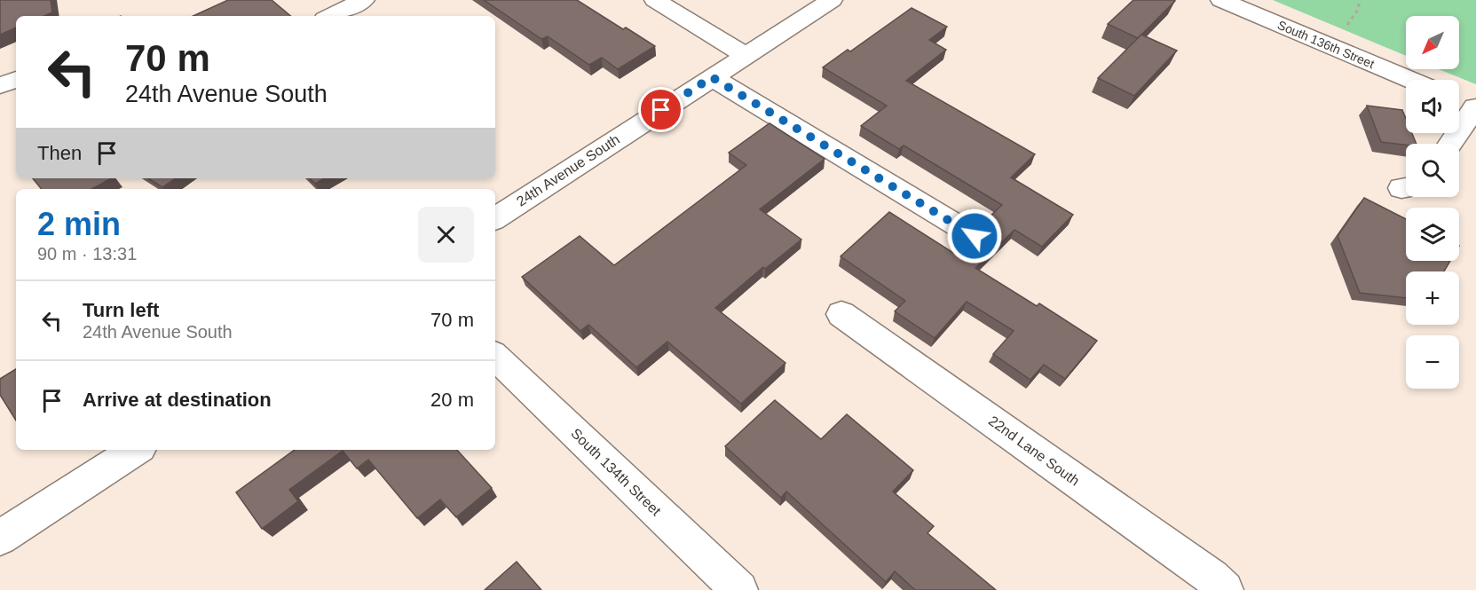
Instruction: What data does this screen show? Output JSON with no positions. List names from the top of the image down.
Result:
{
  "streets": {
    "street": [
      "South 136th Street",
      "24th Avenue South",
      "22nd Lane South",
      "South 134th Street"
    ]
  },
  "north": "bottom left",
  "page": {
    "map_buttons": ["+", "−"],
    "turn": ["70 m", "24th Avenue South"],
    "then": "Then",
    "heading": ["2 min", "90 m · 13:31"],
    "list": [
      {
        "name": "Turn left",
        "note": "24th Avenue South",
        "value": "70 m"
      },
      {
        "name": "Arrive at destination",
        "value": "20 m"
      }
    ]
  }
}
